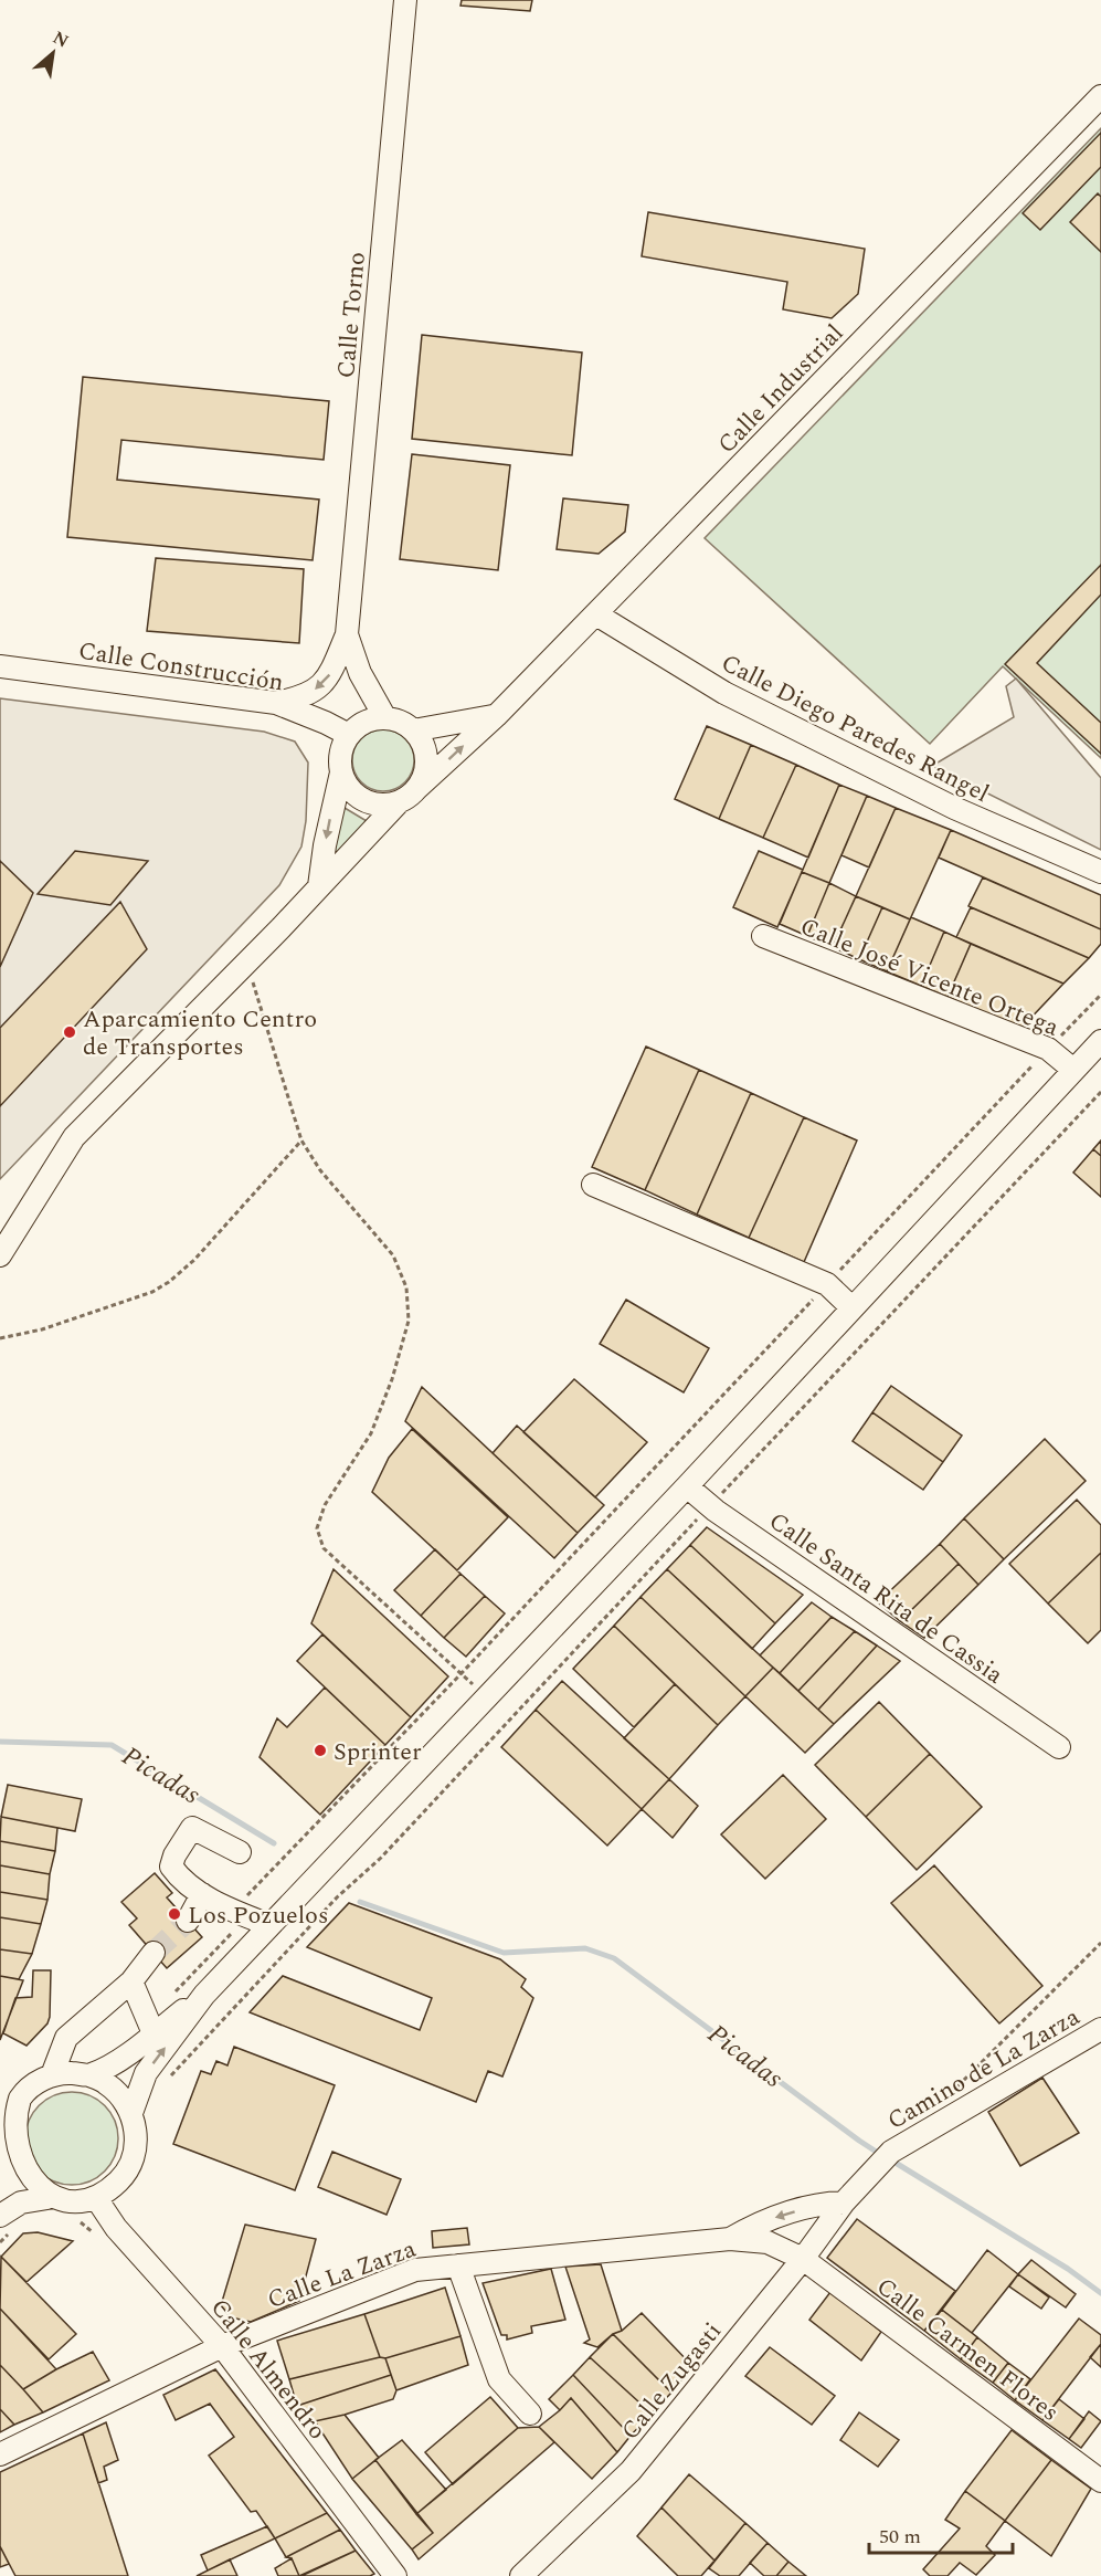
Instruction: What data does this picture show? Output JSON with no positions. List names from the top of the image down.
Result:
{
  "streets": {
    "street": [
      "Calle Torno",
      "Calle Industrial",
      "Calle Construcción",
      "Calle Diego Paredes Rangel",
      "Calle José Vicente Ortega",
      "Calle Santa Rita de Cassia",
      "Camino de La Zarza",
      "Calle La Zarza",
      "Calle Carmen Flores",
      "Calle Almendro",
      "Calle Zugasti"
    ]
  },
  "crossings": [
    ["Calle Torno", "Calle Industrial"],
    ["Calle Torno", "Calle Construcción"],
    ["Calle Industrial", "Calle Construcción"],
    ["Calle Industrial", "Calle Diego Paredes Rangel"],
    ["Camino de La Zarza", "Calle Zugasti"],
    ["Calle La Zarza", "Calle Carmen Flores"],
    ["Calle La Zarza", "Calle Almendro"],
    ["Calle La Zarza", "Calle Zugasti"],
    ["Calle Carmen Flores", "Calle Zugasti"]
  ],
  "water": ["Picadas"],
  "places": ["Aparcamiento Centro de Transportes", "Sprinter", "Los Pozuelos"],
  "scale_bar": "50 m",
  "north": "top right"
}
